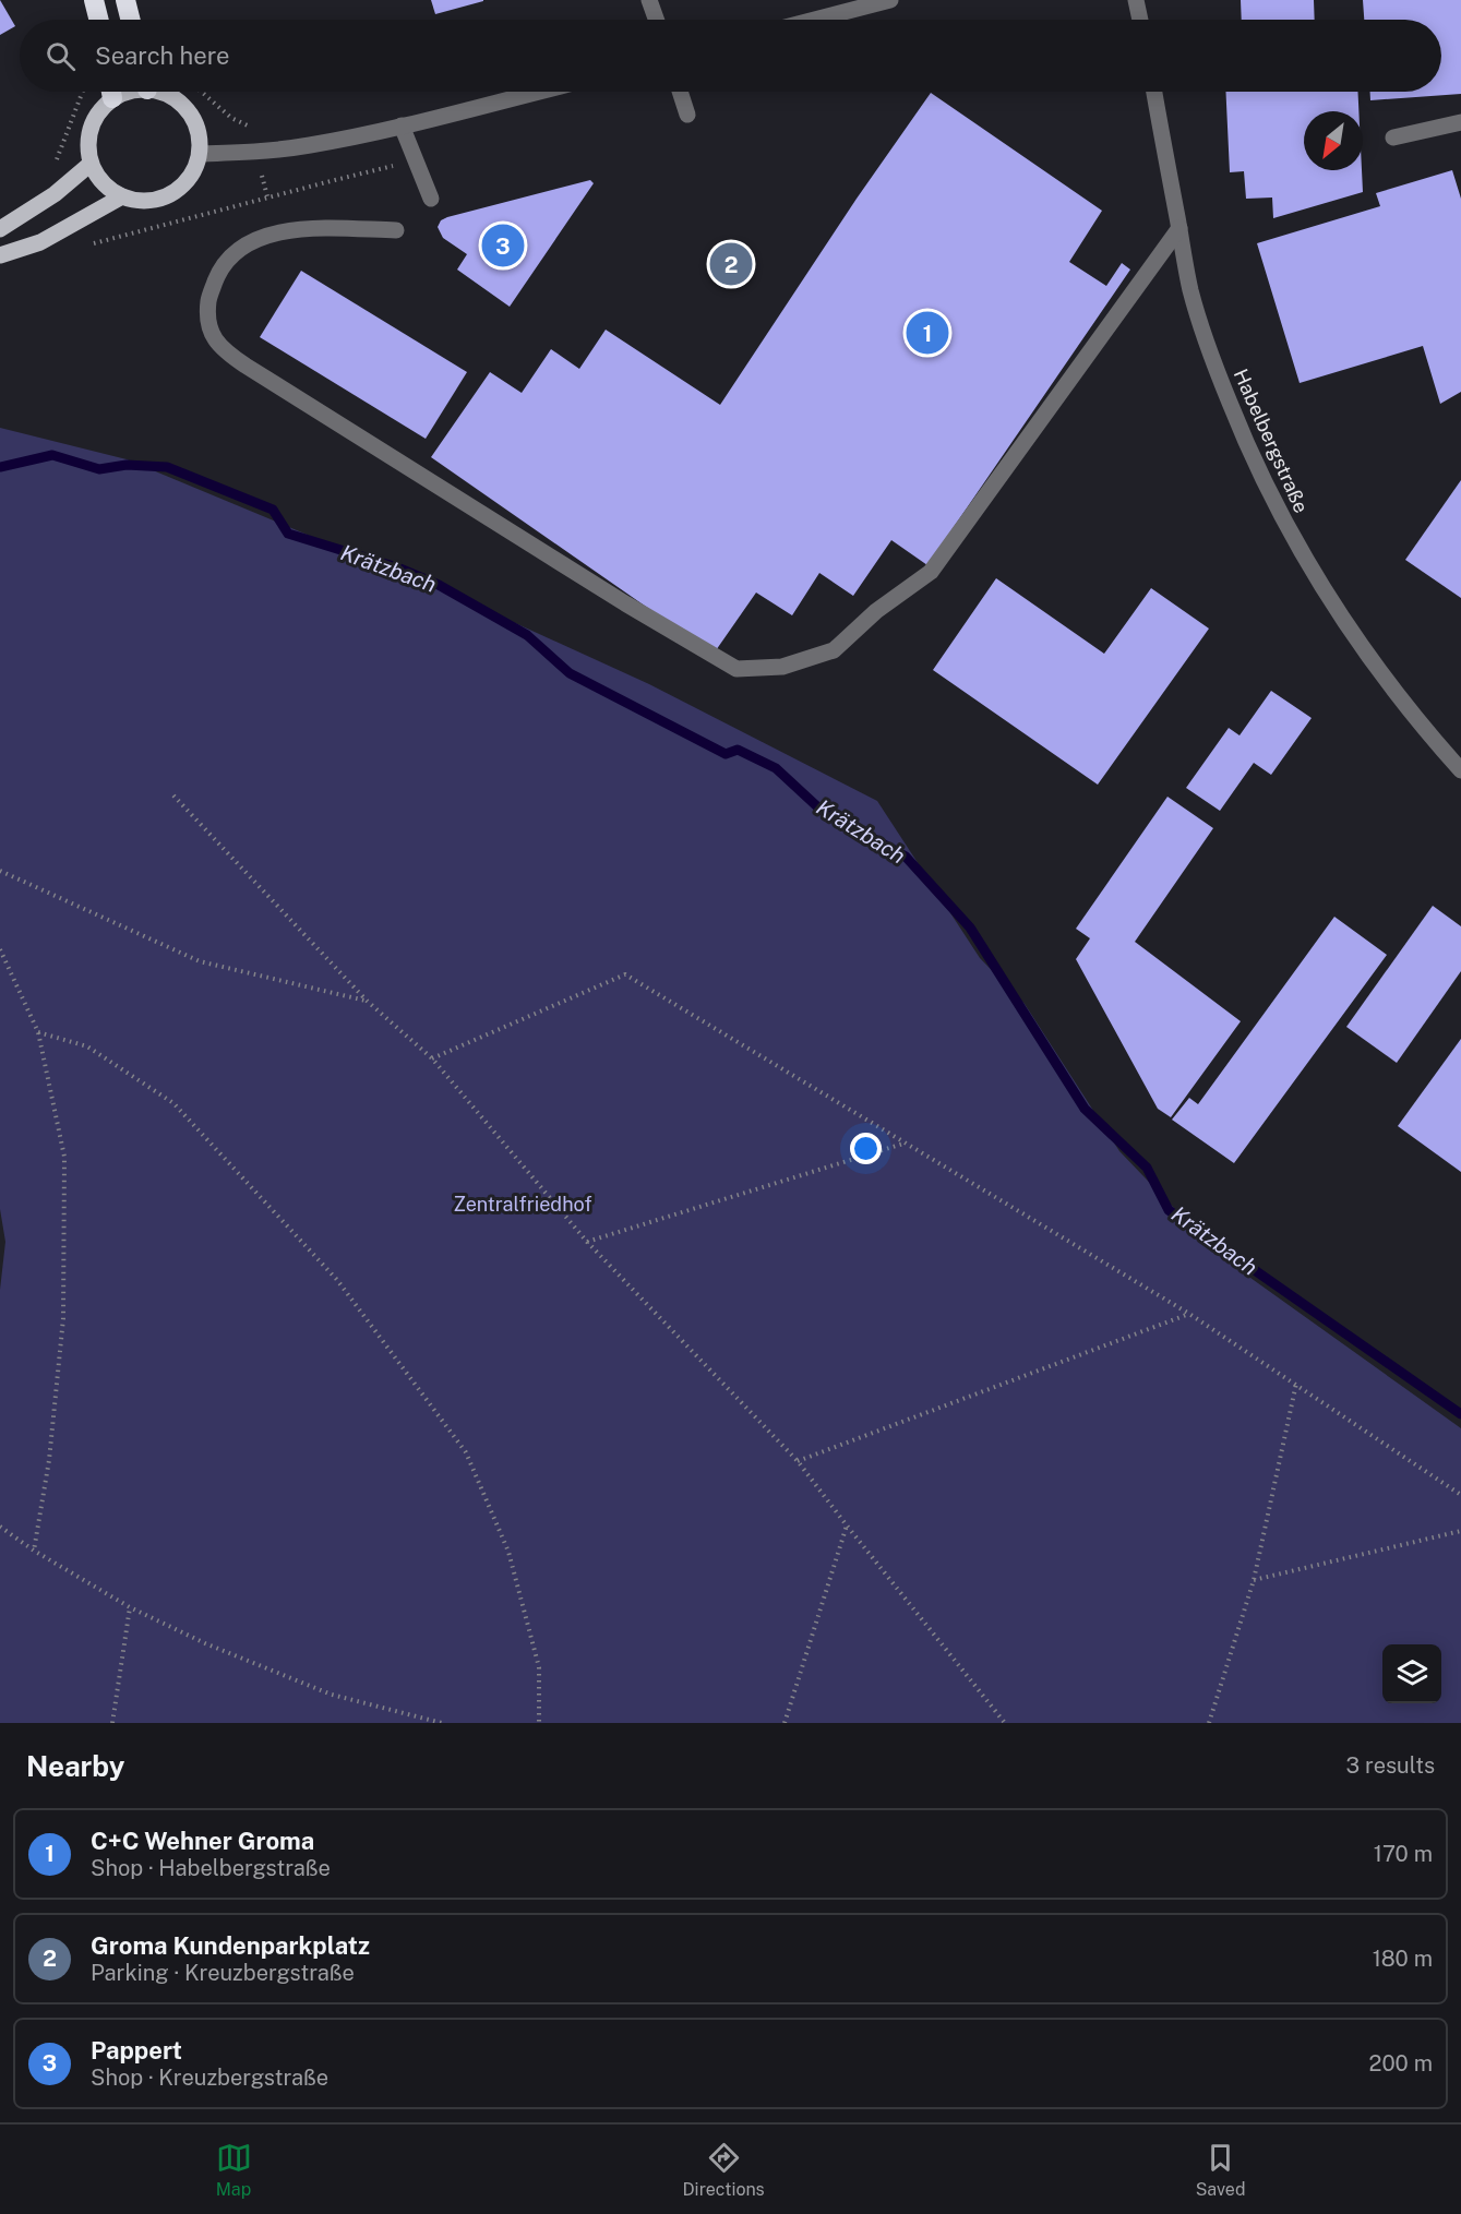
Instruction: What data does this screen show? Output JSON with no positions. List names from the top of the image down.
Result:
{
  "streets": {
    "street": ["Habelbergstraße"]
  },
  "water": ["Krätzbach"],
  "parks": ["Zentralfriedhof"],
  "north": "bottom left",
  "page": {
    "search": "Search here",
    "pins": ["3", "2", "1"],
    "heading": ["Nearby", "3 results"],
    "list": [
      {
        "mark": "1",
        "name": "C+C Wehner Groma",
        "note": "Shop · Habelbergstraße",
        "value": "170 m"
      },
      {
        "mark": "2",
        "name": "Groma Kundenparkplatz",
        "note": "Parking · Kreuzbergstraße",
        "value": "180 m"
      },
      {
        "mark": "3",
        "name": "Pappert",
        "note": "Shop · Kreuzbergstraße",
        "value": "200 m"
      }
    ],
    "nav": ["Map", "Directions", "Saved"]
  }
}
